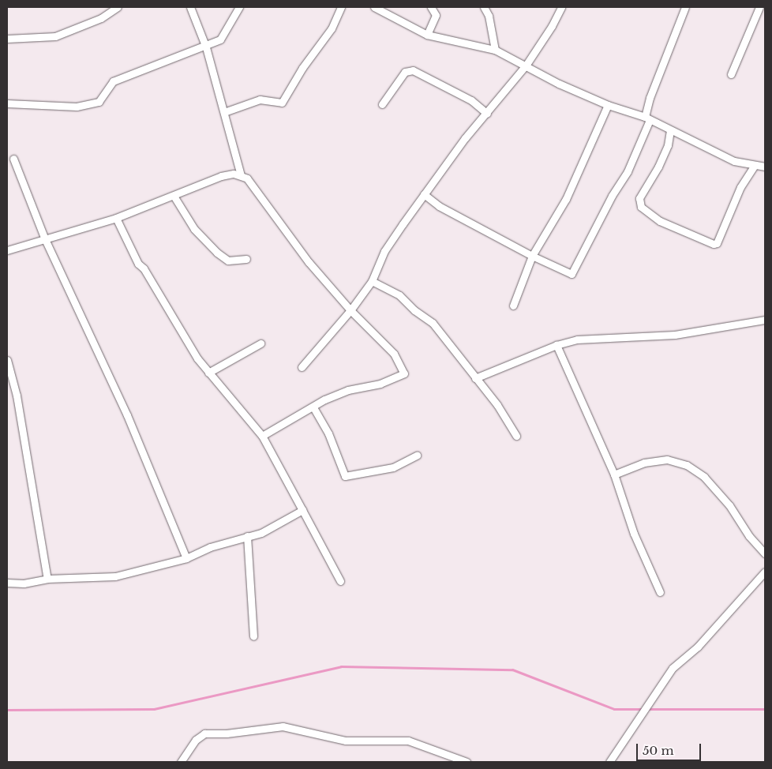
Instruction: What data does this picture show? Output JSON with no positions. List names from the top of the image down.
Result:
{
  "scale_bar": "50 m"
}
